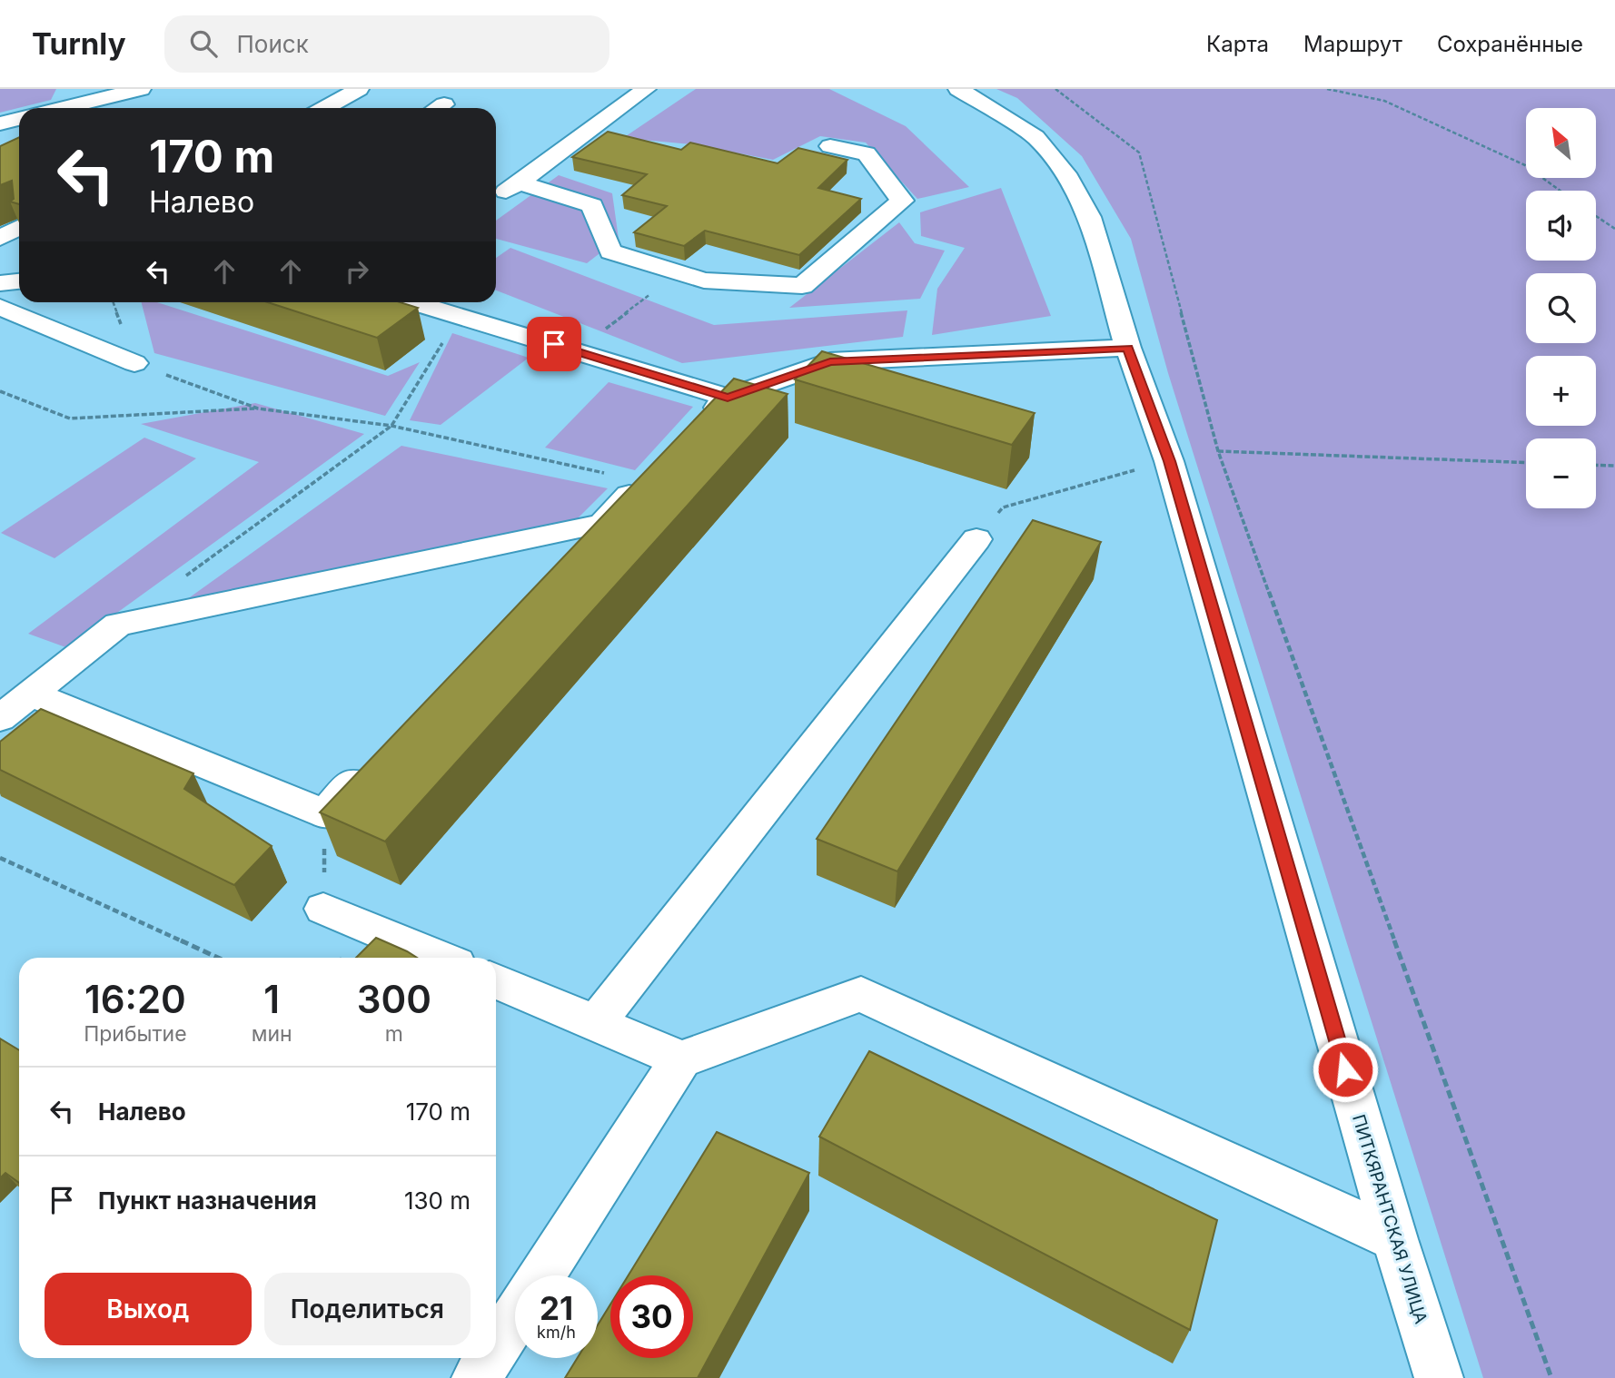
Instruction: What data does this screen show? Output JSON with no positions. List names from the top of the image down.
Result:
{
  "streets": {
    "street": ["ПИТКЯРАНТСКАЯ УЛИЦА"]
  },
  "north": "top left",
  "page": {
    "header": "Turnly",
    "search": "Поиск",
    "nav": ["Карта", "Маршрут", "Сохранённые"],
    "map_buttons": ["+", "−"],
    "turn": ["170 m", "Налево"],
    "eta": [
      "16:20",
      "Прибытие",
      "1",
      "мин",
      "300",
      "m"
    ],
    "list": [
      {
        "name": "Налево",
        "value": "170 m"
      },
      {
        "name": "Пункт назначения",
        "value": "130 m"
      }
    ],
    "buttons": ["Выход", "Поделиться"],
    "speed": "21 km/h",
    "limit": "30"
  }
}
